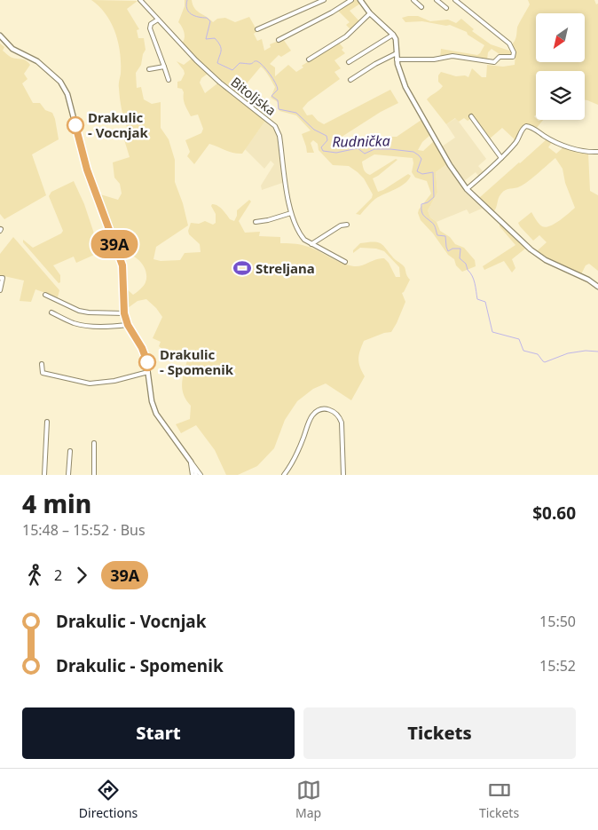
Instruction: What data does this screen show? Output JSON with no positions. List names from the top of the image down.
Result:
{
  "streets": {
    "street": ["Bitoljska"]
  },
  "water": ["Rudnička"],
  "places": {
    "other": ["Drakulic - Vocnjak", "Drakulic - Spomenik"],
    "sports": ["Streljana"]
  },
  "lines": ["bus line 39A"],
  "north": "bottom left",
  "page": {
    "on_map": "39A",
    "heading": ["4 min", "15:48 – 15:52 · Bus", "$0.60"],
    "legs": ["2", "39A"],
    "list": [
      {
        "name": "Drakulic - Vocnjak",
        "value": "15:50"
      },
      {
        "name": "Drakulic - Spomenik",
        "value": "15:52"
      }
    ],
    "buttons": ["Start", "Tickets"],
    "tabs": ["Directions", "Map", "Tickets"]
  }
}
